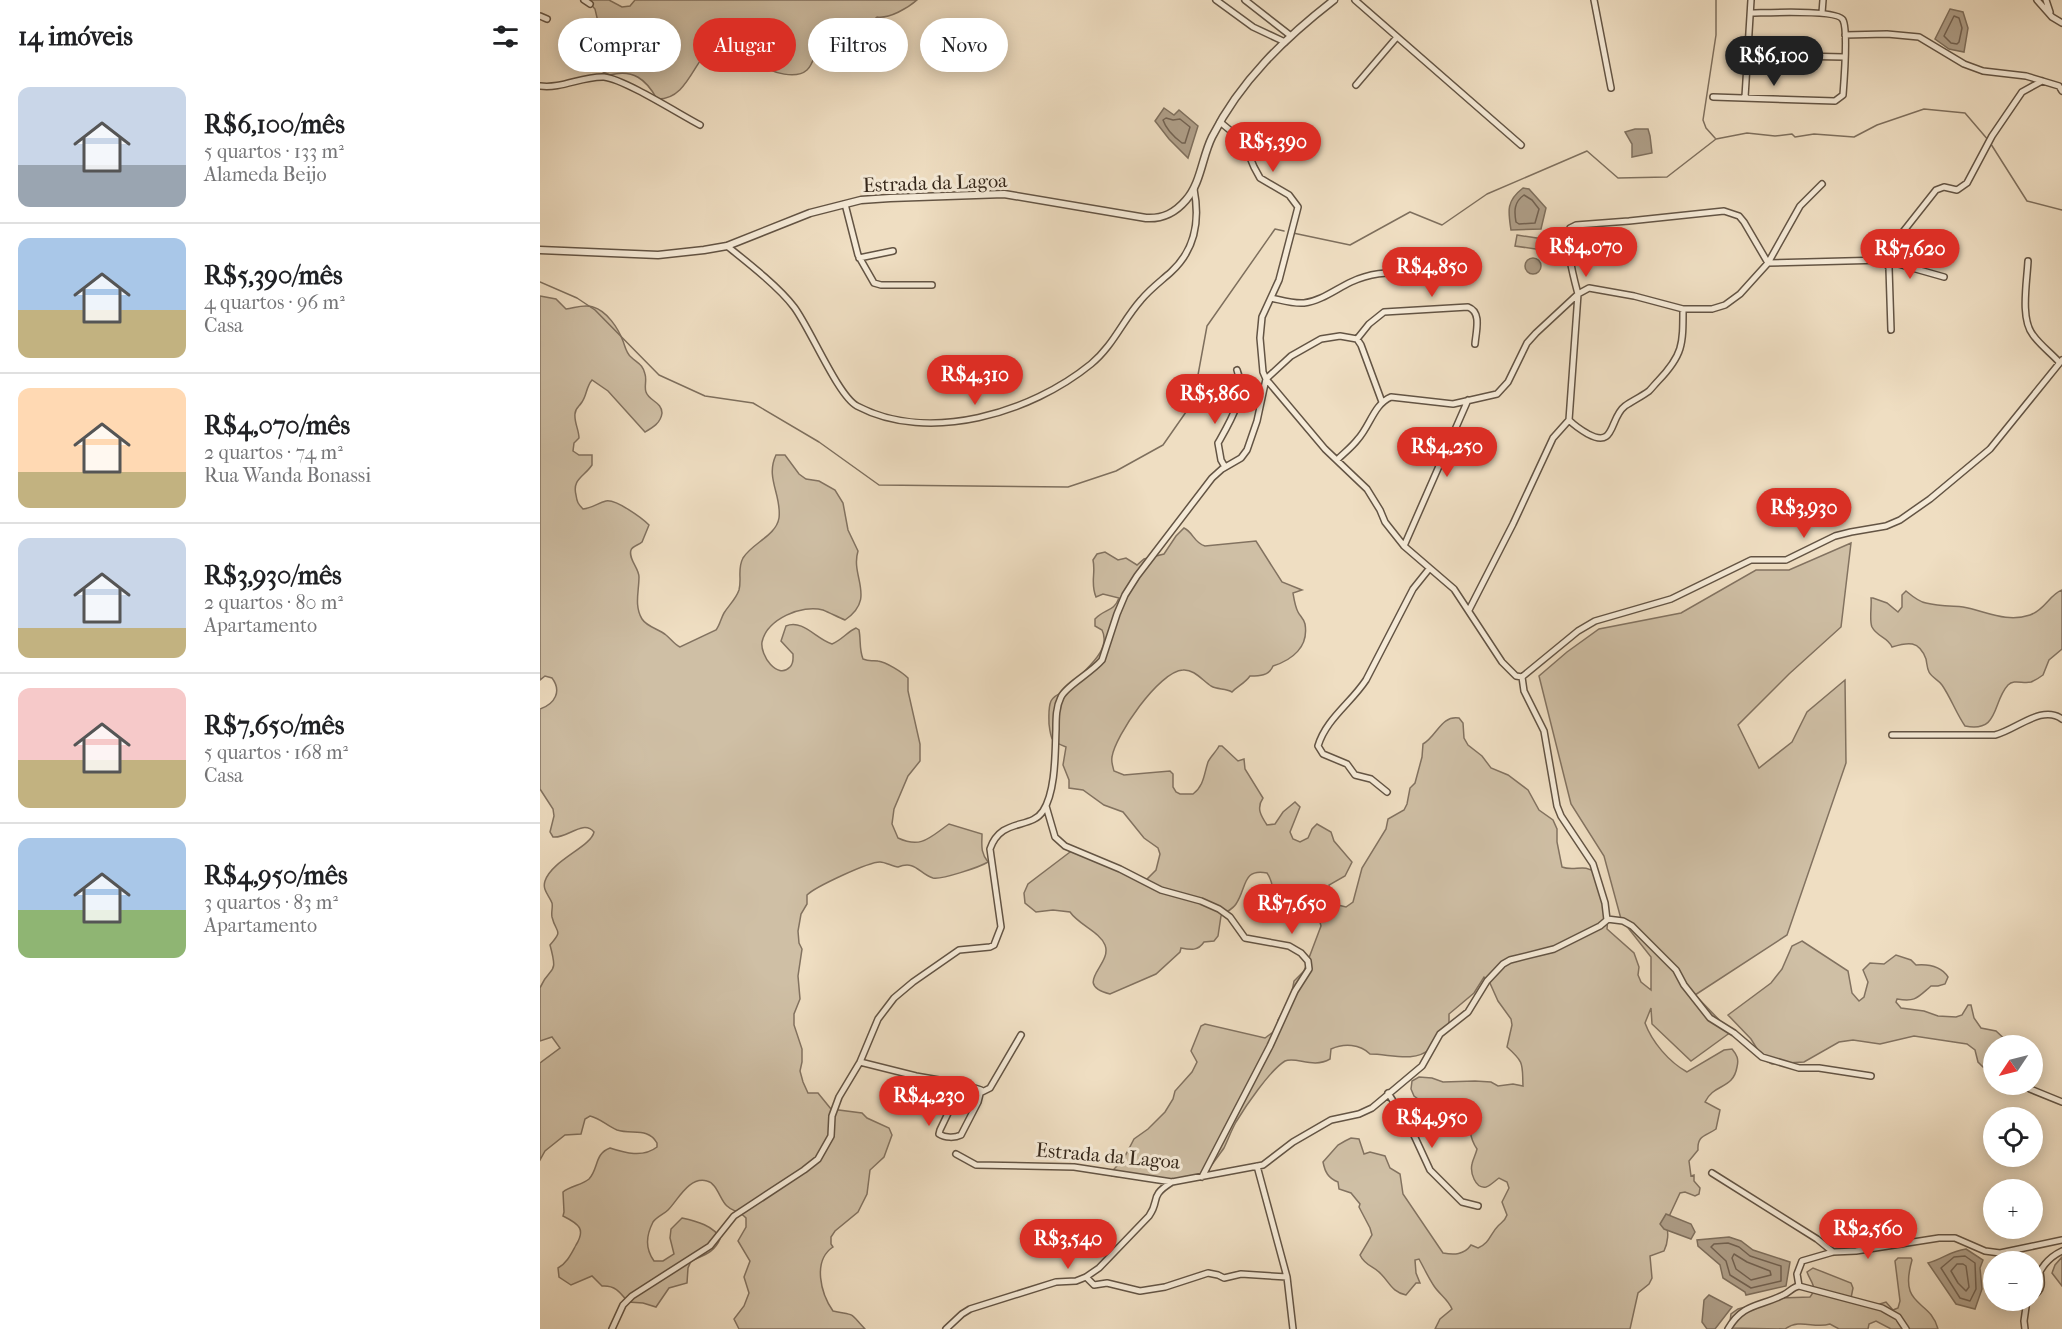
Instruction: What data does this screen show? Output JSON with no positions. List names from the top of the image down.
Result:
{
  "streets": {
    "street": ["Estrada da Lagoa"]
  },
  "north": "bottom left",
  "page": {
    "heading": "14 imóveis",
    "chip": [
      "Comprar",
      "Alugar",
      "Filtros",
      "Novo"
    ],
    "price": [
      "R$6,100",
      "R$5,390",
      "R$4,070",
      "R$7,620",
      "R$4,850",
      "R$4,310",
      "R$5,860",
      "R$4,250",
      "R$3,930",
      "R$7,650",
      "R$4,230",
      "R$4,950",
      "R$2,560",
      "R$3,540"
    ],
    "list": [
      {
        "name": "R$6,100/mês",
        "note": "5 quartos · 133 m² · Alameda Beijo"
      },
      {
        "name": "R$5,390/mês",
        "note": "4 quartos · 96 m² · Casa"
      },
      {
        "name": "R$4,070/mês",
        "note": "2 quartos · 74 m² · Rua Wanda Bonassi"
      },
      {
        "name": "R$3,930/mês",
        "note": "2 quartos · 80 m² · Apartamento"
      },
      {
        "name": "R$7,650/mês",
        "note": "5 quartos · 168 m² · Casa"
      },
      {
        "name": "R$4,950/mês",
        "note": "3 quartos · 83 m² · Apartamento"
      }
    ],
    "map_buttons": ["+", "−"]
  }
}
